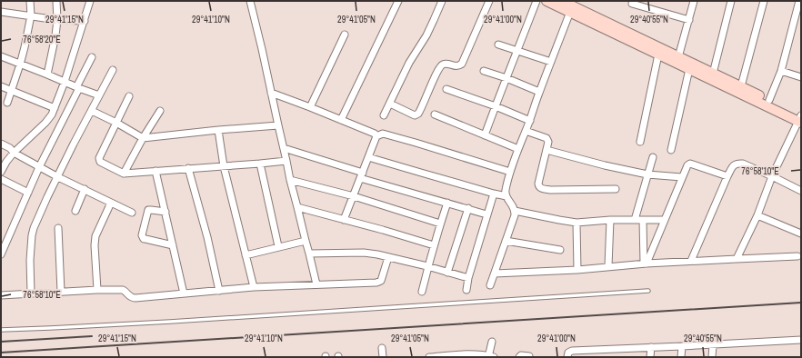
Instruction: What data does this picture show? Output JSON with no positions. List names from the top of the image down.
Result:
{
  "coordinates": [
    "29°41'15\"N",
    "29°41'10\"N",
    "29°41'05\"N",
    "29°41'00\"N",
    "29°40'55\"N",
    "76°58'20\"E",
    "76°58'10\"E"
  ]
}
